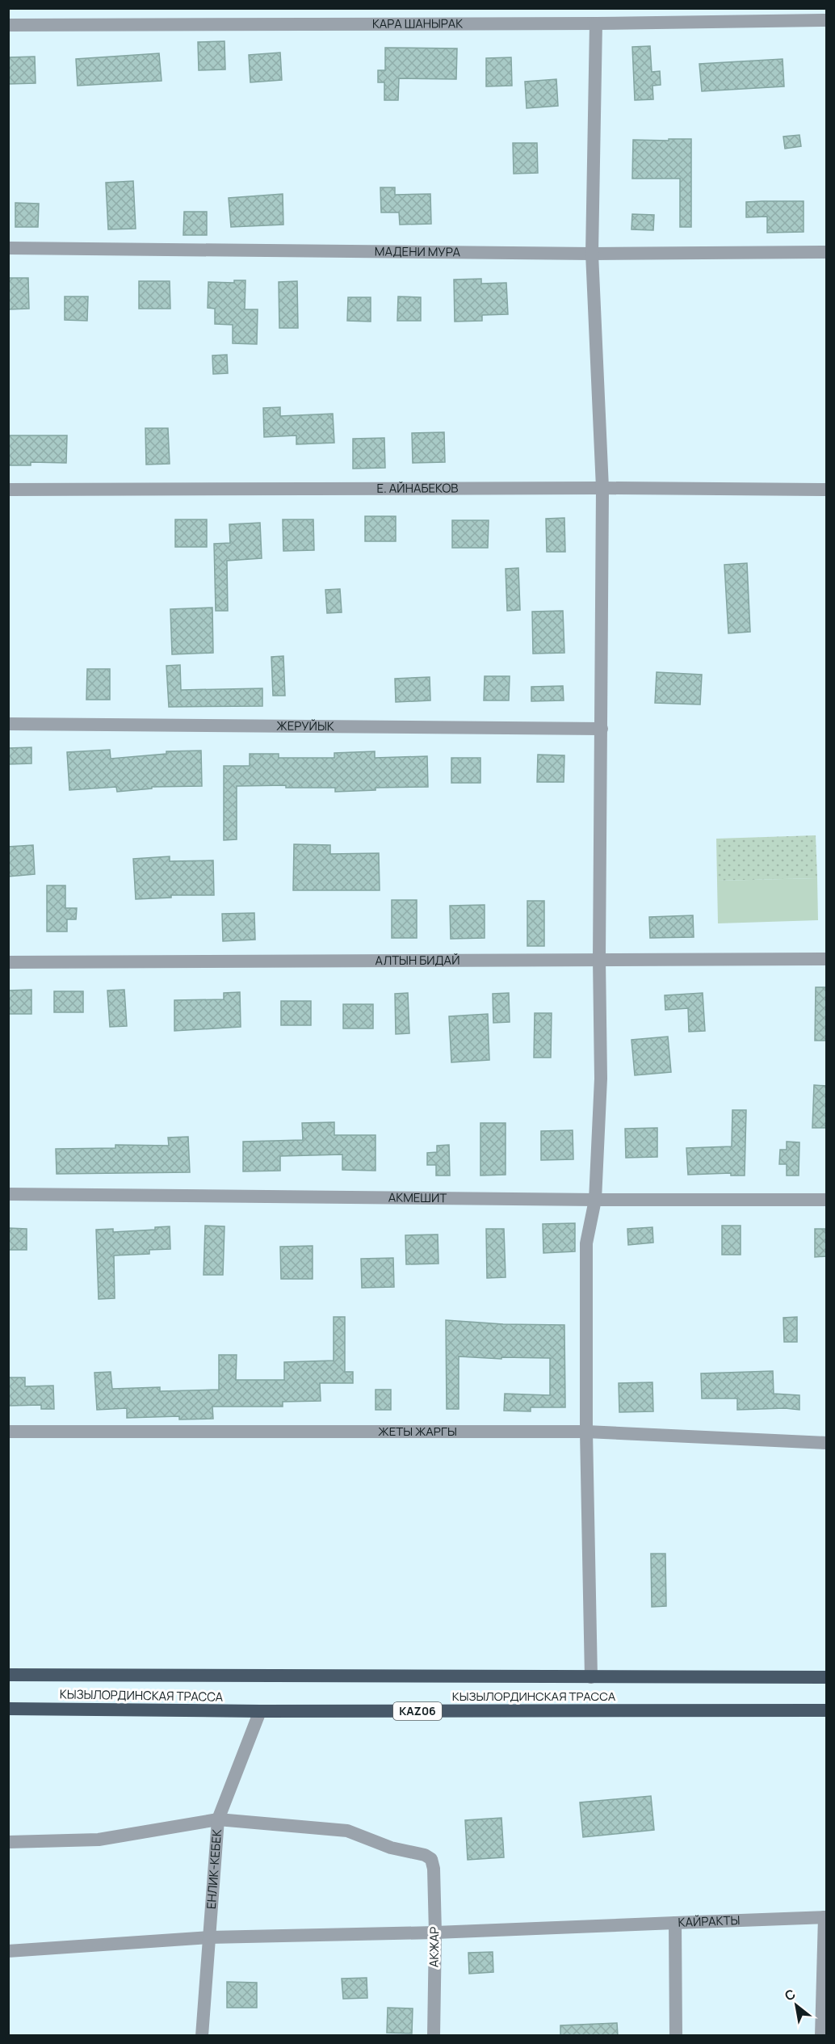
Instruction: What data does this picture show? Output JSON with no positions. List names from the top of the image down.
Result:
{
  "streets": {
    "highway": ["КЫЗЫЛОРДИНСКАЯ ТРАССА", "KАZ06"],
    "street": [
      "КАРА ШАНЫРАК",
      "МАДЕНИ МУРА",
      "Е. АЙНАБЕКОВ",
      "ЖЕРУЙЫК",
      "АЛТЫН БИДАЙ",
      "АКМЕШИТ",
      "ЖЕТЫ ЖАРГЫ",
      "ЕНЛИК-КЕБЕК",
      "КАЙРАКТЫ",
      "АКЖАР"
    ]
  },
  "crossings": [
    ["КЫЗЫЛОРДИНСКАЯ ТРАССА", "ЕНЛИК-КЕБЕК"],
    ["ЕНЛИК-КЕБЕК", "АКЖАР"]
  ],
  "north": "top left"
}
